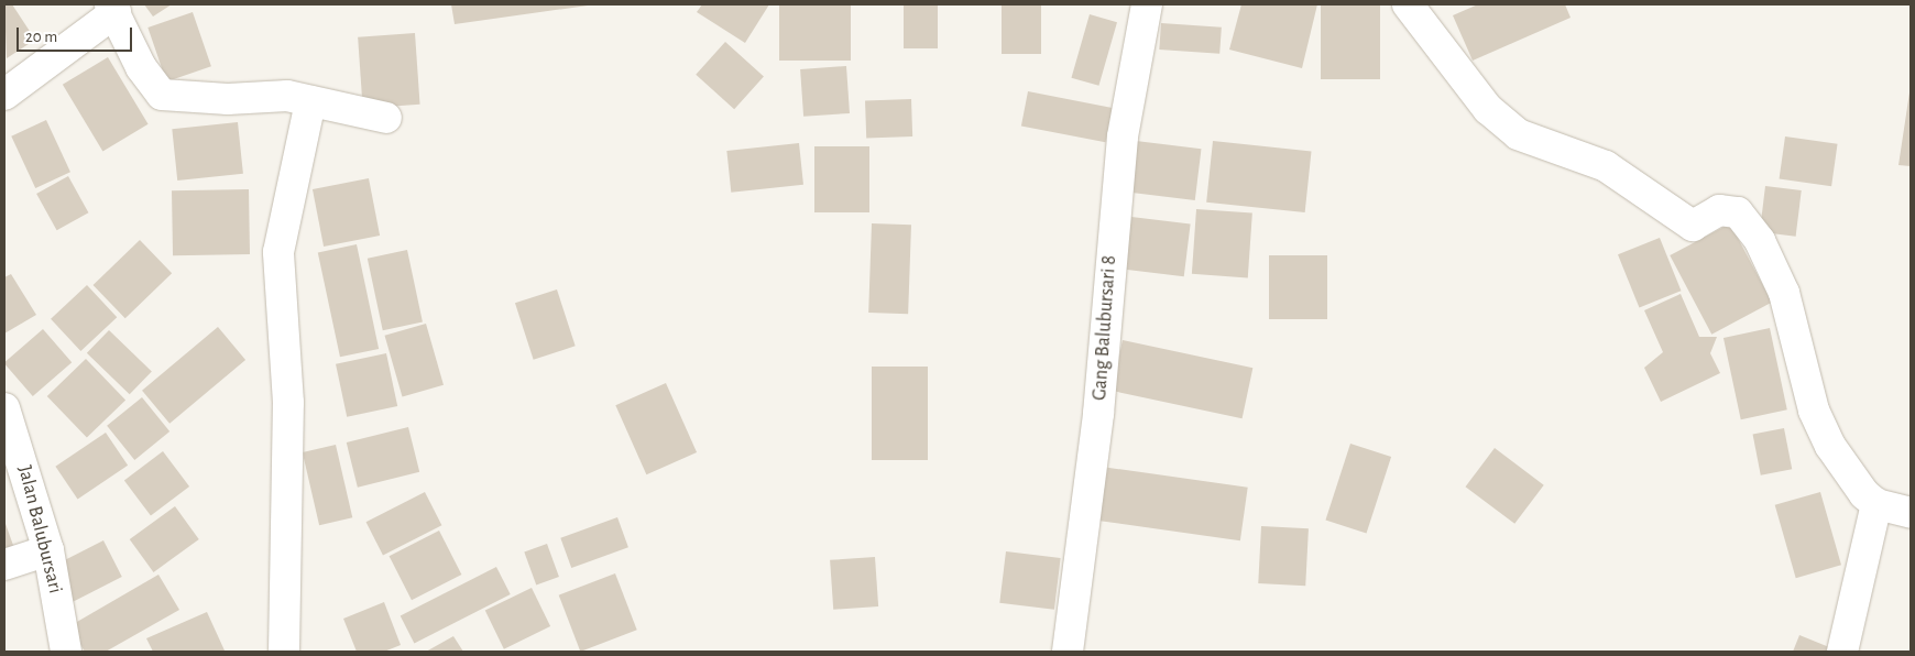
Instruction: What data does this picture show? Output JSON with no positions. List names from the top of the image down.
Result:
{
  "streets": {
    "street": ["Gang Balubursari 8", "Jalan Balubursari"]
  },
  "scale_bar": "20 m"
}
